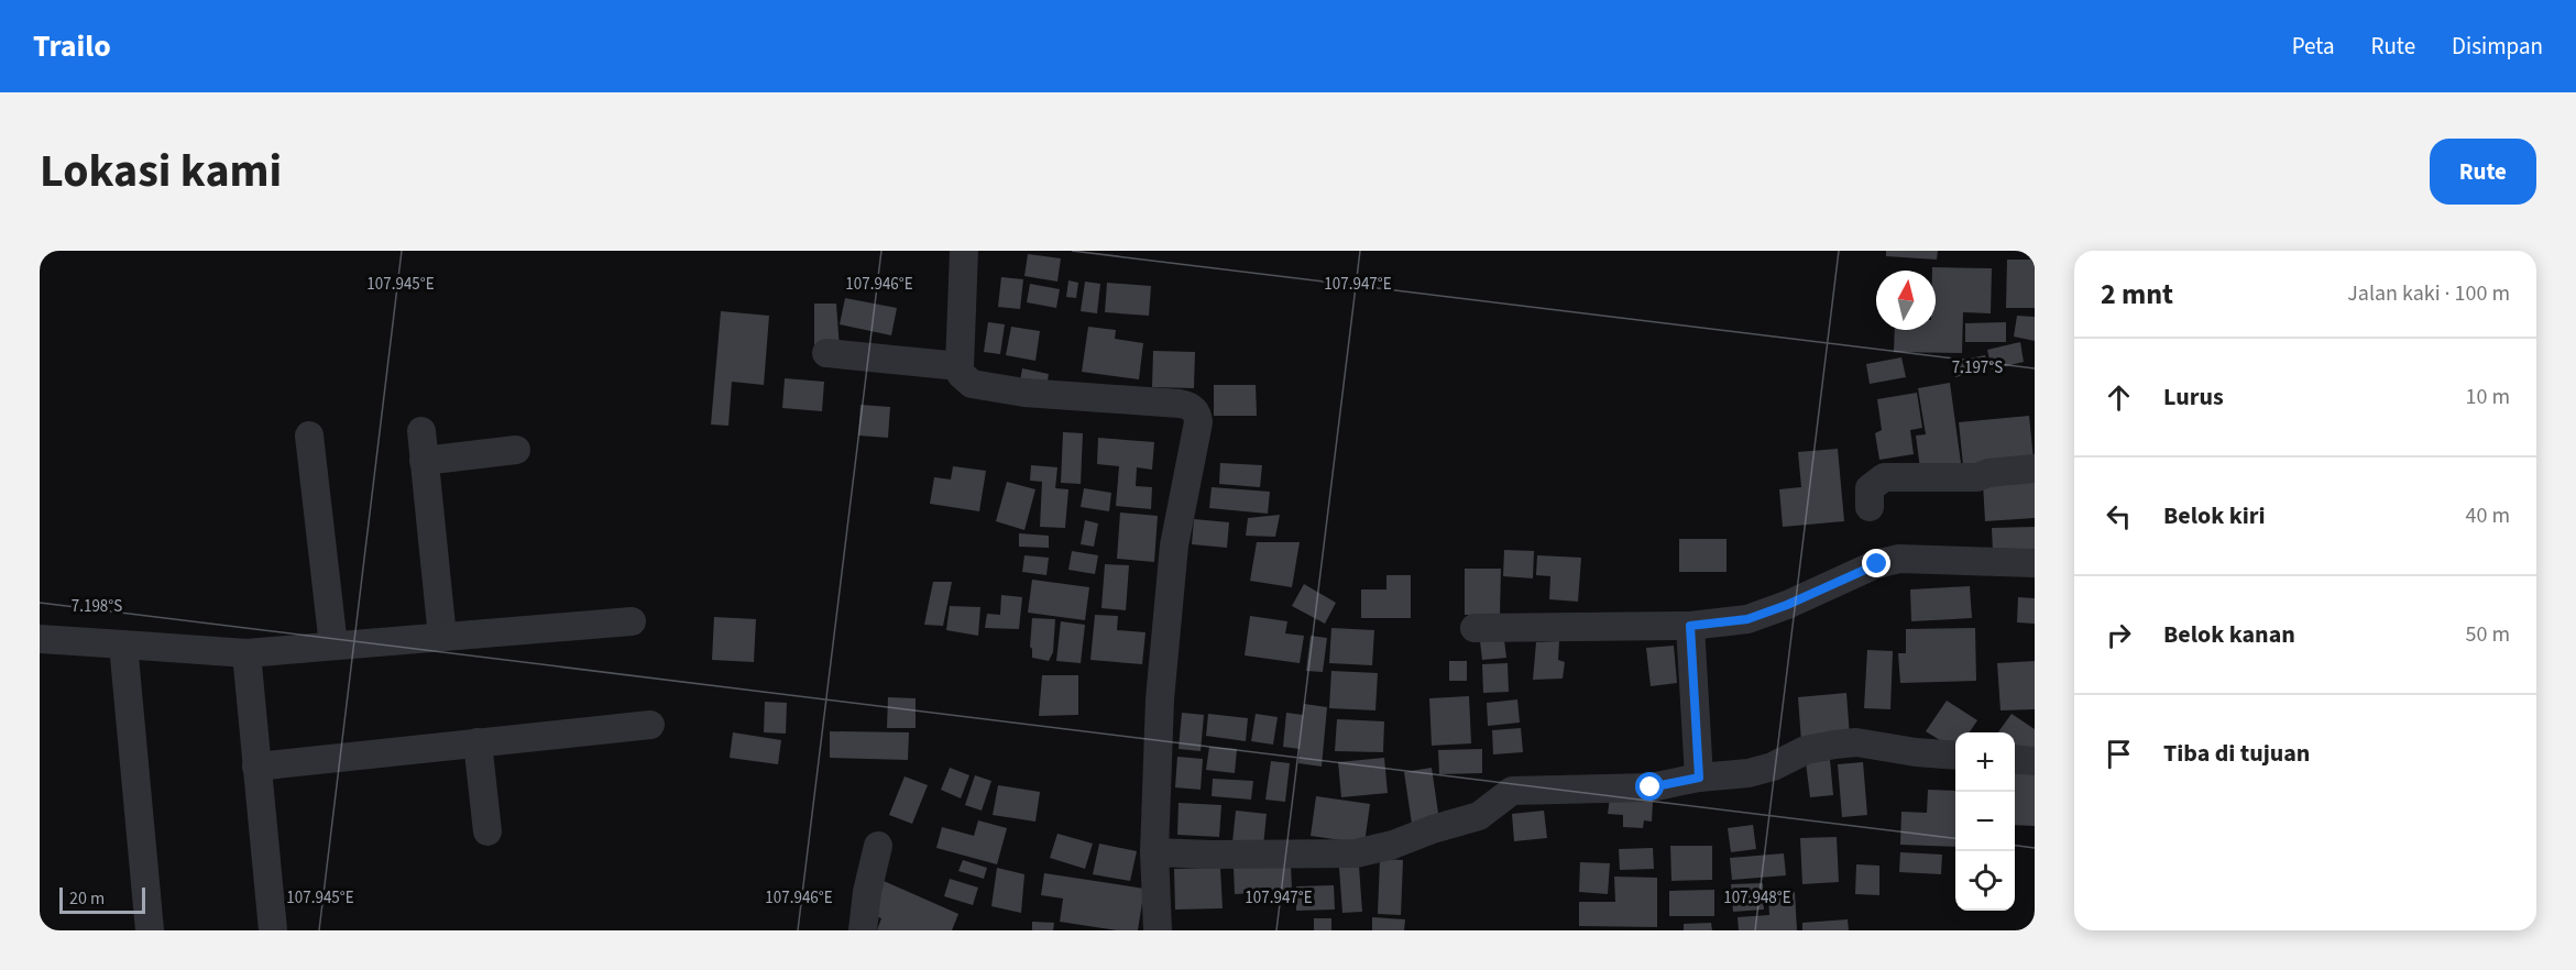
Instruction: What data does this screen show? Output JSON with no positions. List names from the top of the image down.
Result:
{
  "scale_bar": "20 m",
  "north": "top",
  "page": {
    "header": "Trailo",
    "nav": ["Peta", "Rute", "Disimpan"],
    "title": "Lokasi kami",
    "buttons": "Rute",
    "heading": ["2 mnt", "Jalan kaki · 100 m"],
    "list": [
      ["Lurus", "10 m"],
      ["Belok kiri", "40 m"],
      ["Belok kanan", "50 m"],
      "Tiba di tujuan"
    ],
    "map_buttons": ["+", "−"],
    "scale": "20 m"
  },
  "coordinates": [
    "107.945°E",
    "107.946°E",
    "107.947°E",
    "7.197°S",
    "7.198°S",
    "107.948°E"
  ]
}
